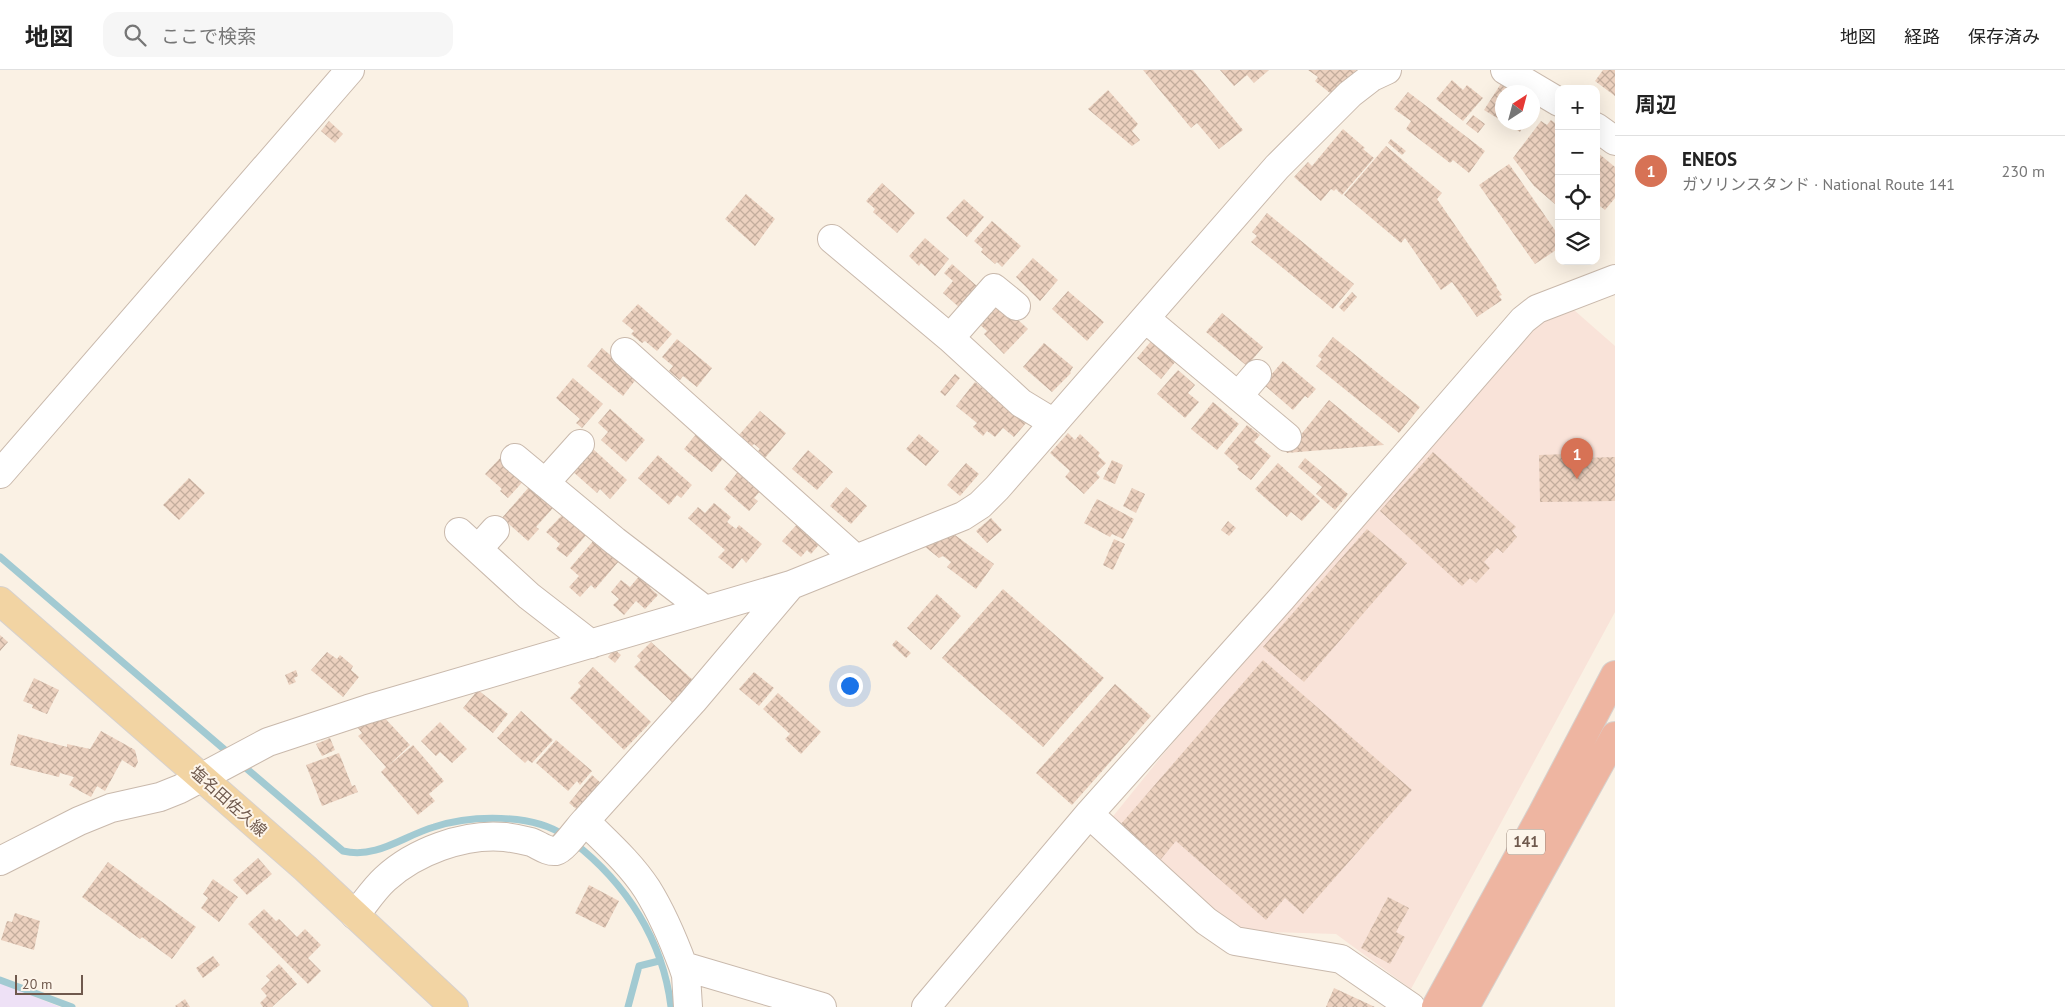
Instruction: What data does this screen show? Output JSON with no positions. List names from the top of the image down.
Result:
{
  "streets": {
    "highway": ["141"],
    "main road": ["塩名田佐久線"]
  },
  "scale_bar": "20 m",
  "north": "top right",
  "page": {
    "header": "地図",
    "search": "ここで検索",
    "nav": ["地図", "経路", "保存済み"],
    "heading": "周辺",
    "map_buttons": ["+", "−"],
    "list": [
      {
        "mark": "1",
        "name": "ENEOS",
        "note": "ガソリンスタンド · National Route 141",
        "value": "230 m"
      }
    ],
    "pins": "1",
    "scale": "20 m"
  }
}
